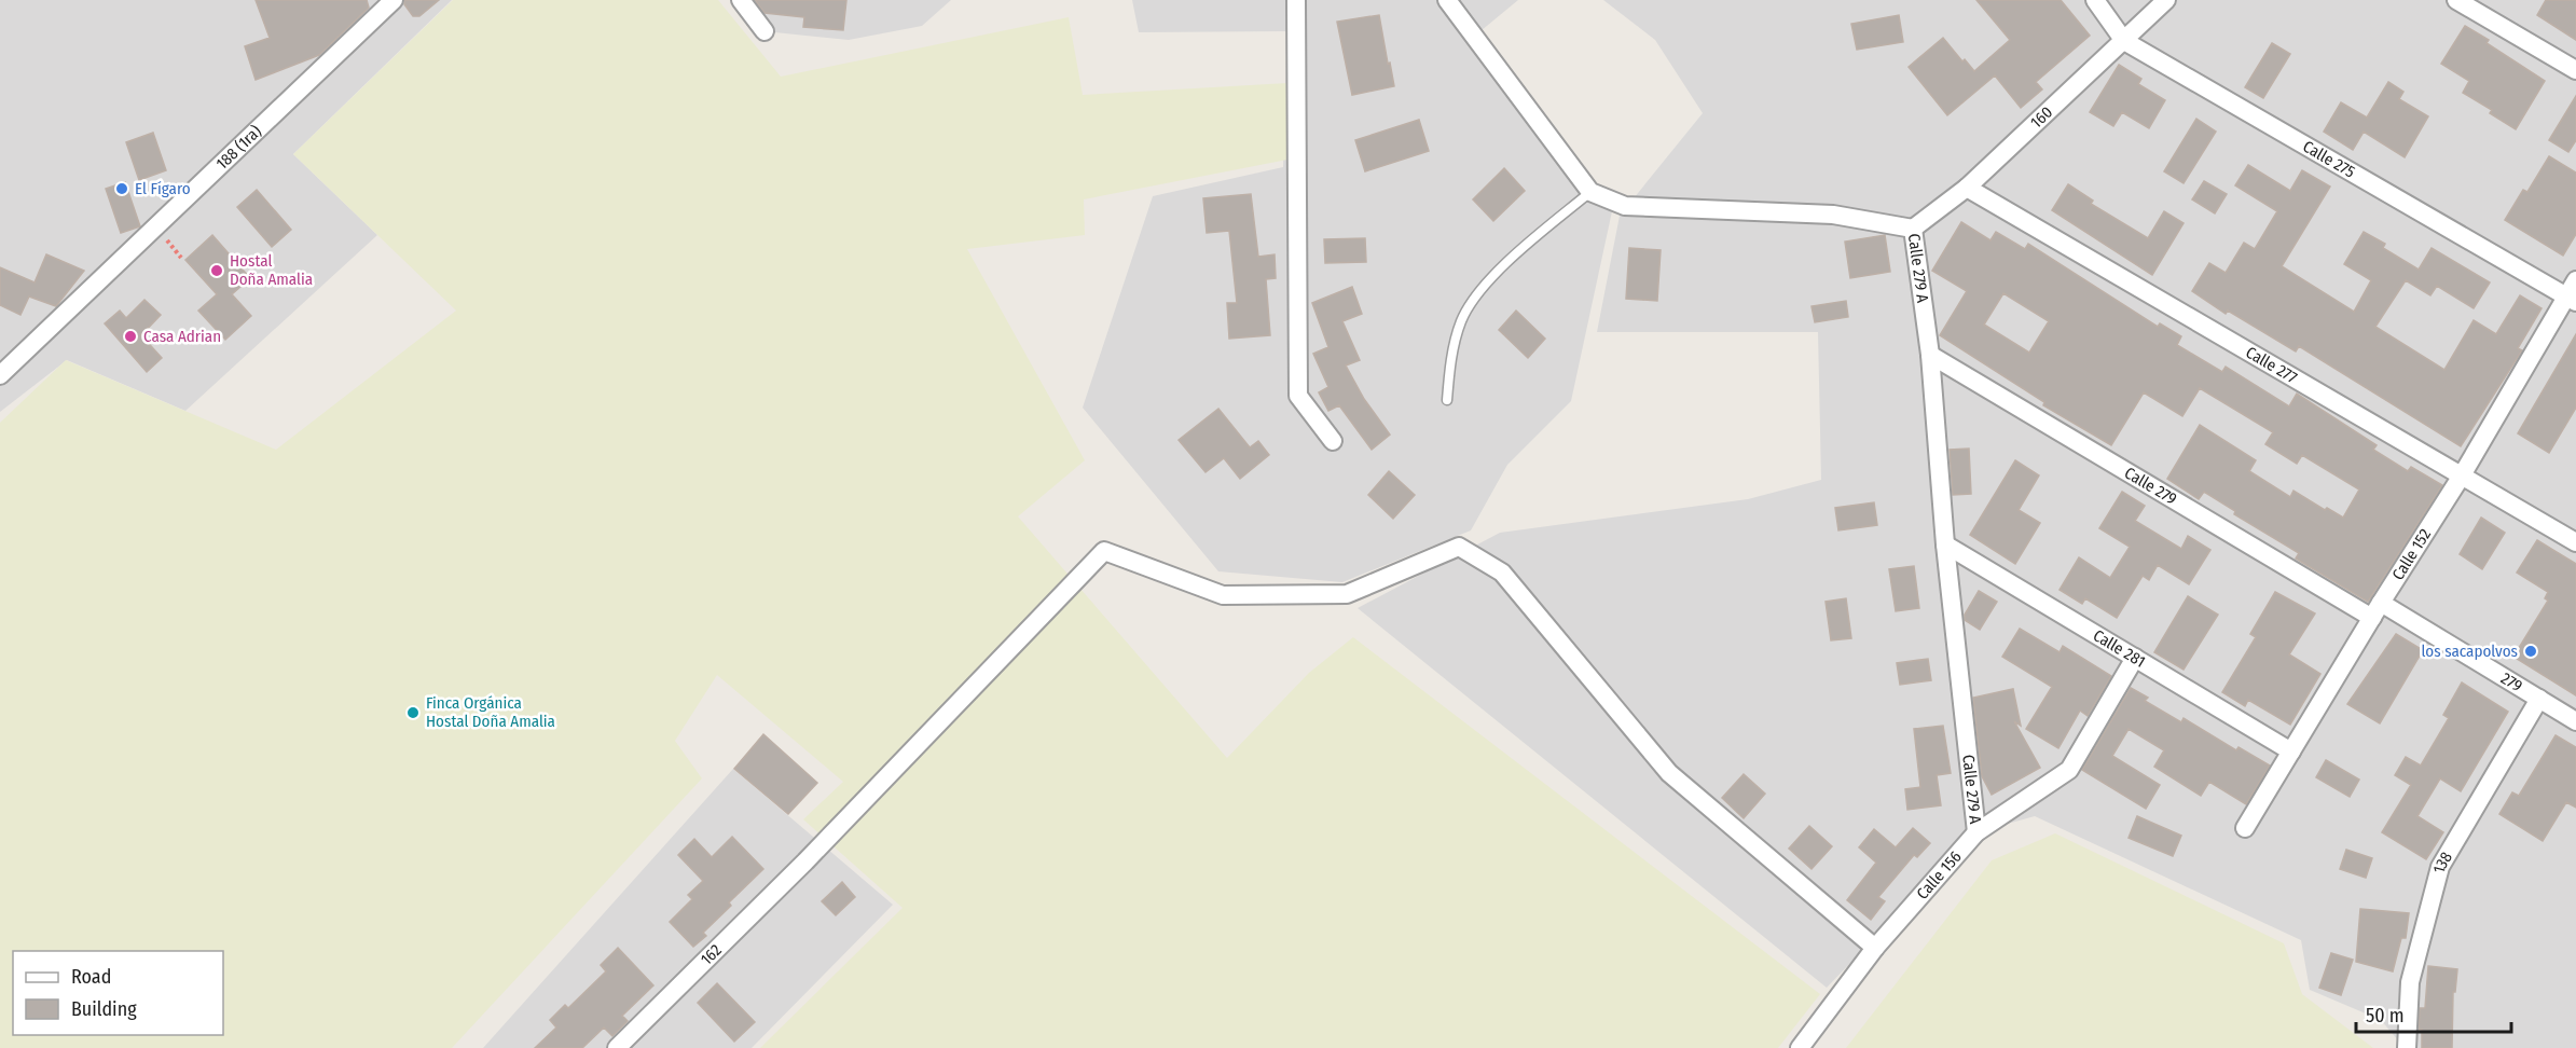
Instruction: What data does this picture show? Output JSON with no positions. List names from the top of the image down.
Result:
{
  "streets": {
    "street": [
      "160",
      "188 (1ra)",
      "Calle 275",
      "Calle 279 A",
      "Calle 277",
      "Calle 279",
      "Calle 152",
      "Calle 281",
      "279",
      "138",
      "Calle 156",
      "162"
    ]
  },
  "crossings": [
    ["160", "Calle 275"],
    ["160", "Calle 279 A"],
    ["160", "Calle 277"],
    ["Calle 275", "Calle 152"],
    ["Calle 279 A", "Calle 279"],
    ["Calle 279 A", "Calle 281"],
    ["Calle 279 A", "Calle 156"],
    ["Calle 277", "Calle 152"],
    ["Calle 279", "Calle 152"],
    ["Calle 279", "279"],
    ["Calle 152", "Calle 281"],
    ["Calle 152", "279"],
    ["Calle 281", "Calle 156"],
    ["279", "138"],
    ["Calle 156", "162"]
  ],
  "places": [
    "El Fígaro",
    "Hostal Doña Amalia",
    "Casa Adrian",
    "los sacapolvos",
    "Finca Orgánica Hostal Doña Amalia"
  ],
  "legend": ["Road", "Building"],
  "scale_bar": "50 m"
}
